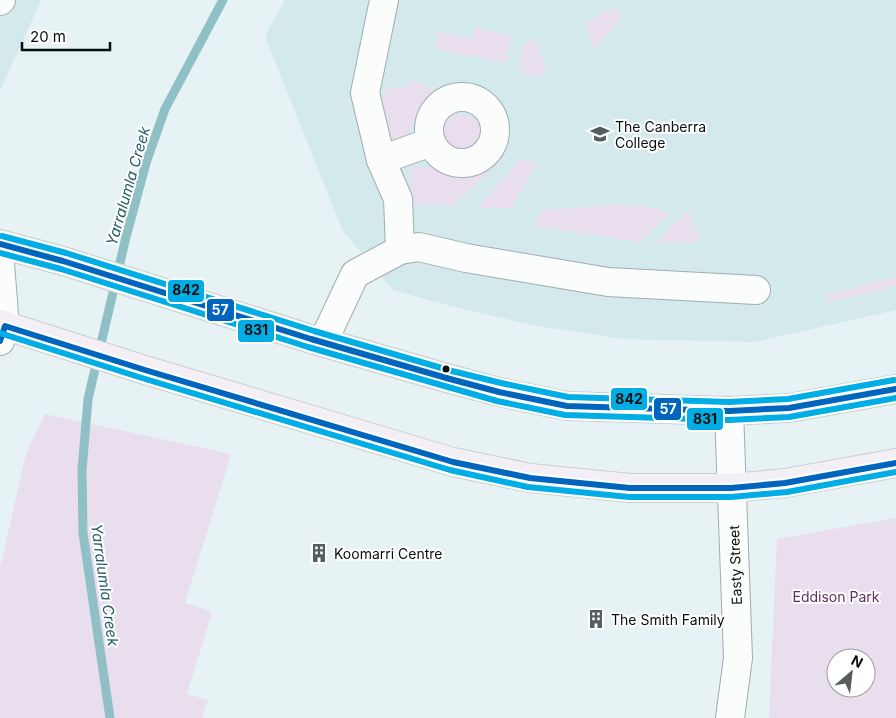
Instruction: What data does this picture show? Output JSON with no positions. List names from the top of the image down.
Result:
{
  "streets": {
    "street": ["Easty Street"]
  },
  "water": ["Yarralumla Creek"],
  "parks": ["Eddison Park"],
  "places": {
    "school or university": ["The Canberra College"],
    "building": ["Koomarri Centre", "The Smith Family"]
  },
  "lines": ["transit line 842", "transit line 57", "transit line 831"],
  "scale_bar": "20 m",
  "north": "top right"
}
